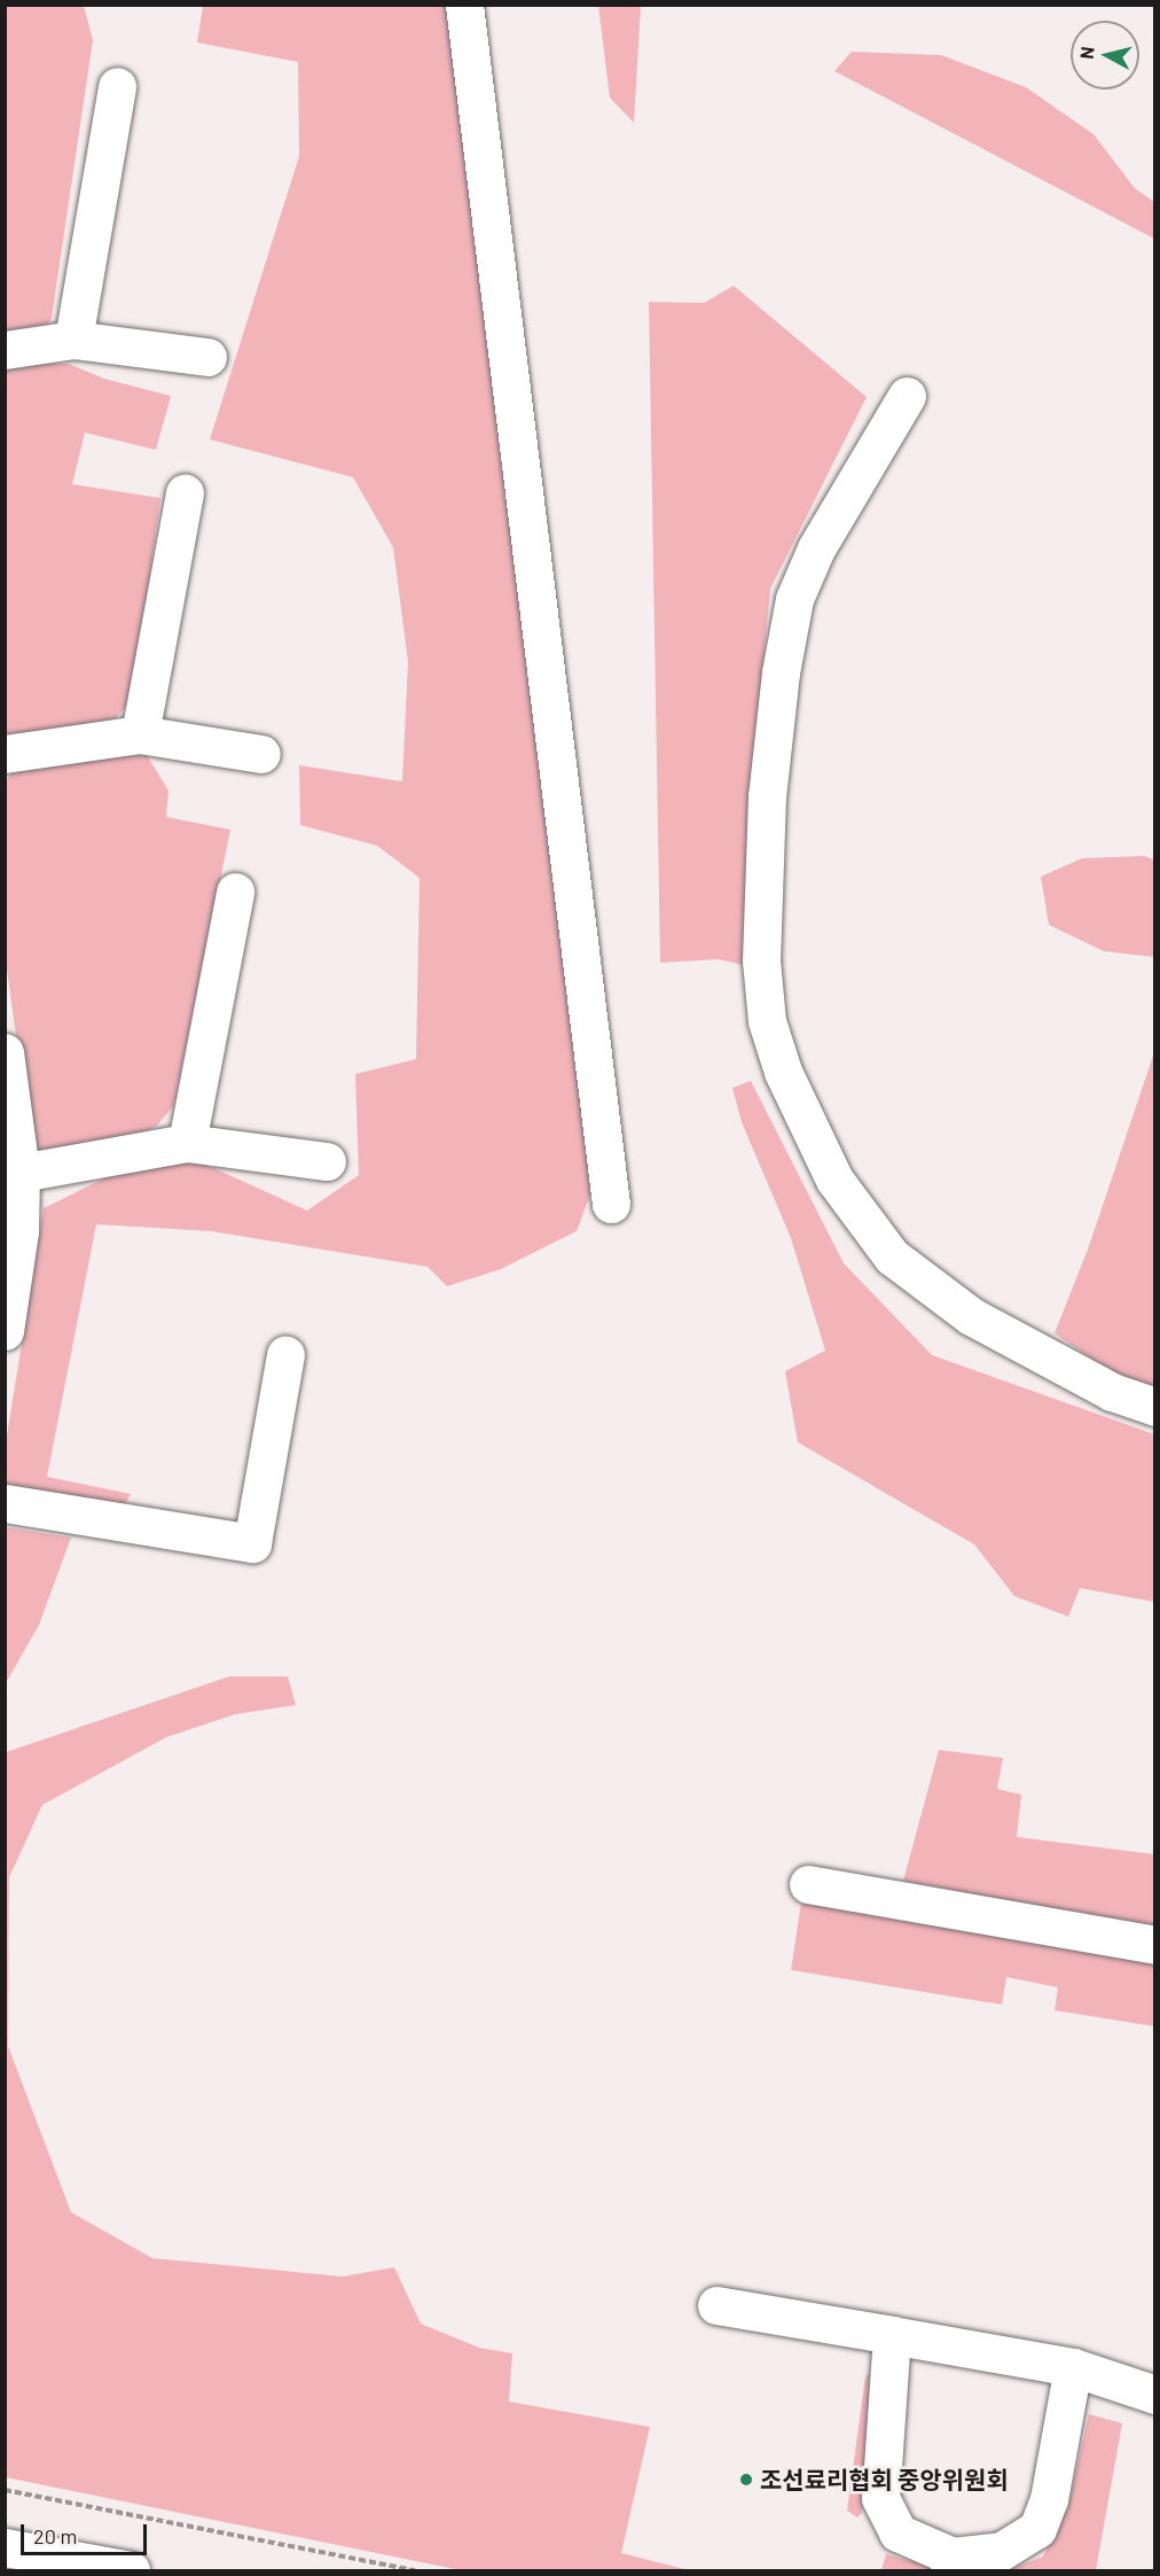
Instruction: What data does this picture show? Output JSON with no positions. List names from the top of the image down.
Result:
{
  "places": ["조선료리협회 중앙위원회"],
  "scale_bar": "20 m",
  "north": "left"
}
